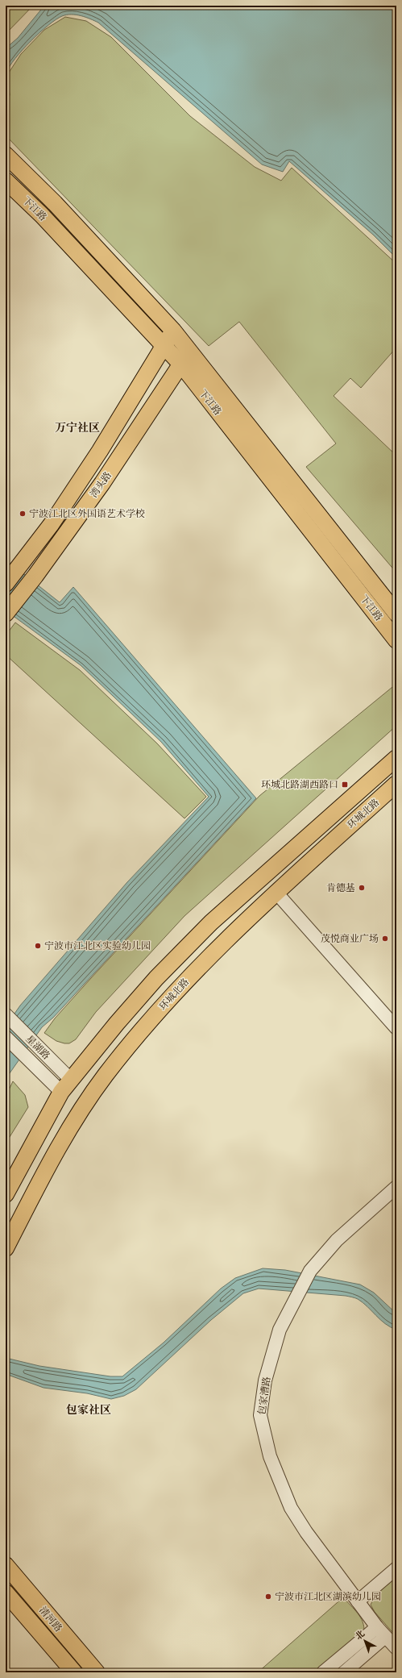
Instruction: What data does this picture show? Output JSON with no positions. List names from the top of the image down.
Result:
{
  "streets": {
    "main road": [
      "下江路",
      "湾头路",
      "环城北路",
      "清河路"
    ],
    "street": ["星湖路", "包家漕路"]
  },
  "crossings": [
    ["下江路", "湾头路"],
    ["环城北路", "星湖路"]
  ],
  "districts": ["万宁社区", "包家社区"],
  "places": {
    "other": [
      "宁波江北区外国语艺术学校",
      "肯德基",
      "茂悦商业广场",
      "宁波市江北区实验幼儿园",
      "宁波市江北区湖滨幼儿园"
    ],
    "transit": ["环城北路湖西路口"]
  },
  "north": "top left"
}
